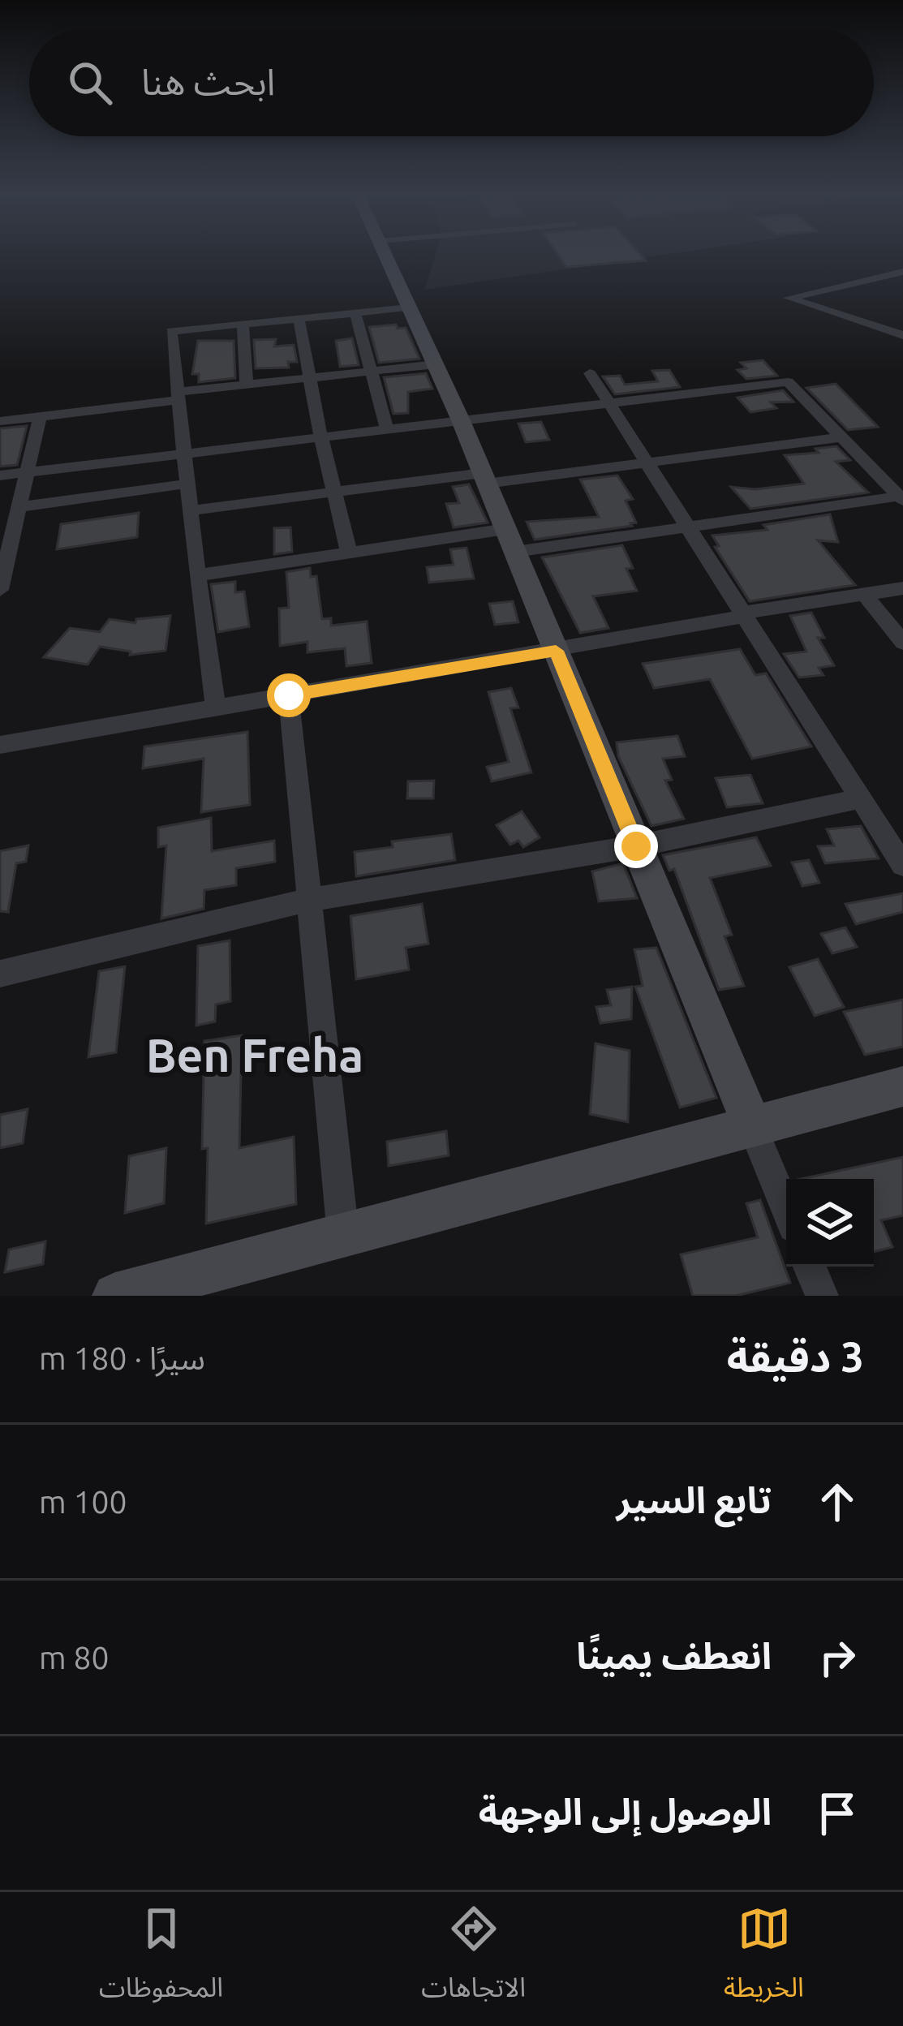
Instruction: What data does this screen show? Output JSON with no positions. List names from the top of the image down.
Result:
{
  "districts": ["Ben Freha"],
  "page": {
    "search": "ابحث هنا",
    "heading": ["3 دقيقة", "سيرًا · 180 m"],
    "list": [
      ["تابع السير", "100 m"],
      ["انعطف يمينًا", "80 m"],
      "الوصول إلى الوجهة"
    ],
    "nav": ["الخريطة", "الاتجاهات", "المحفوظات"]
  }
}
